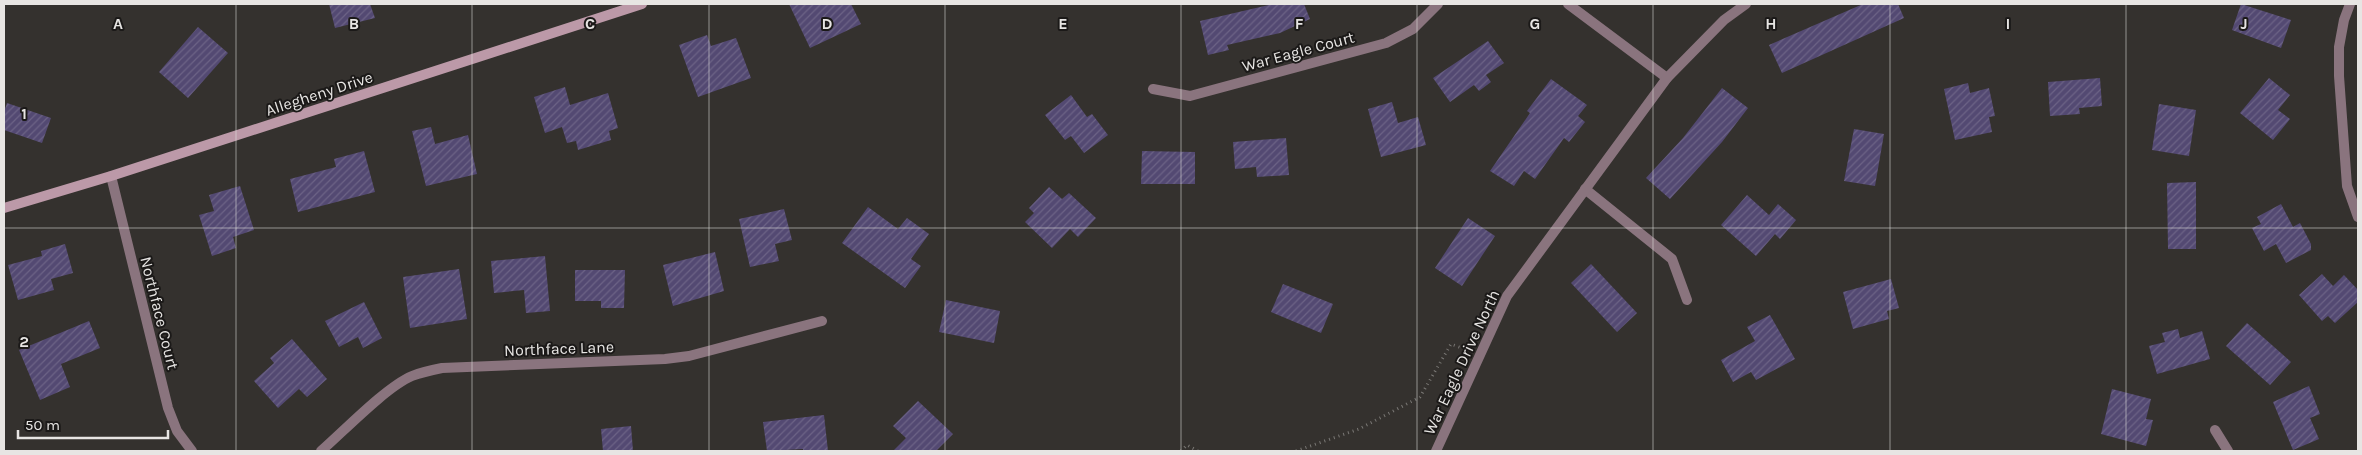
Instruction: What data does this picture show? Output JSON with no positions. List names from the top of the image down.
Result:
{
  "streets": {
    "street": [
      "War Eagle Court",
      "Allegheny Drive",
      "Northface Court",
      "Northface Lane",
      "War Eagle Drive North"
    ]
  },
  "crossings": [
    ["Allegheny Drive", "Northface Court"]
  ],
  "scale_bar": "50 m",
  "grid": {
    "columns": [
      "A",
      "B",
      "C",
      "D",
      "E",
      "F",
      "G",
      "H",
      "I",
      "J"
    ],
    "rows": ["1", "2"]
  }
}
